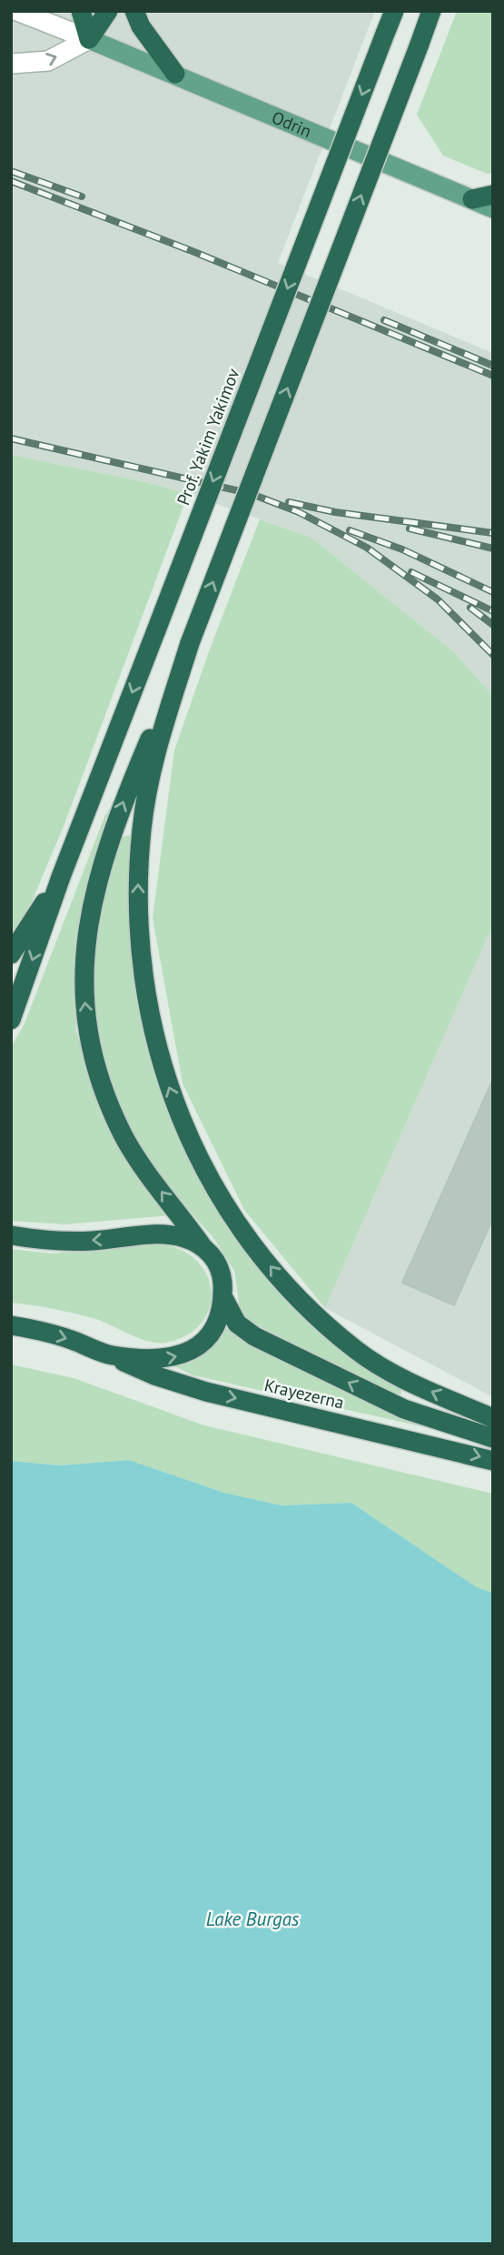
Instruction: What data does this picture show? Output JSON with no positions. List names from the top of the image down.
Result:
{
  "streets": {
    "highway": ["Prof. Yakim Yakimov", "Krayezerna"],
    "main road": ["Odrin"]
  },
  "water": ["Lake Burgas"]
}
